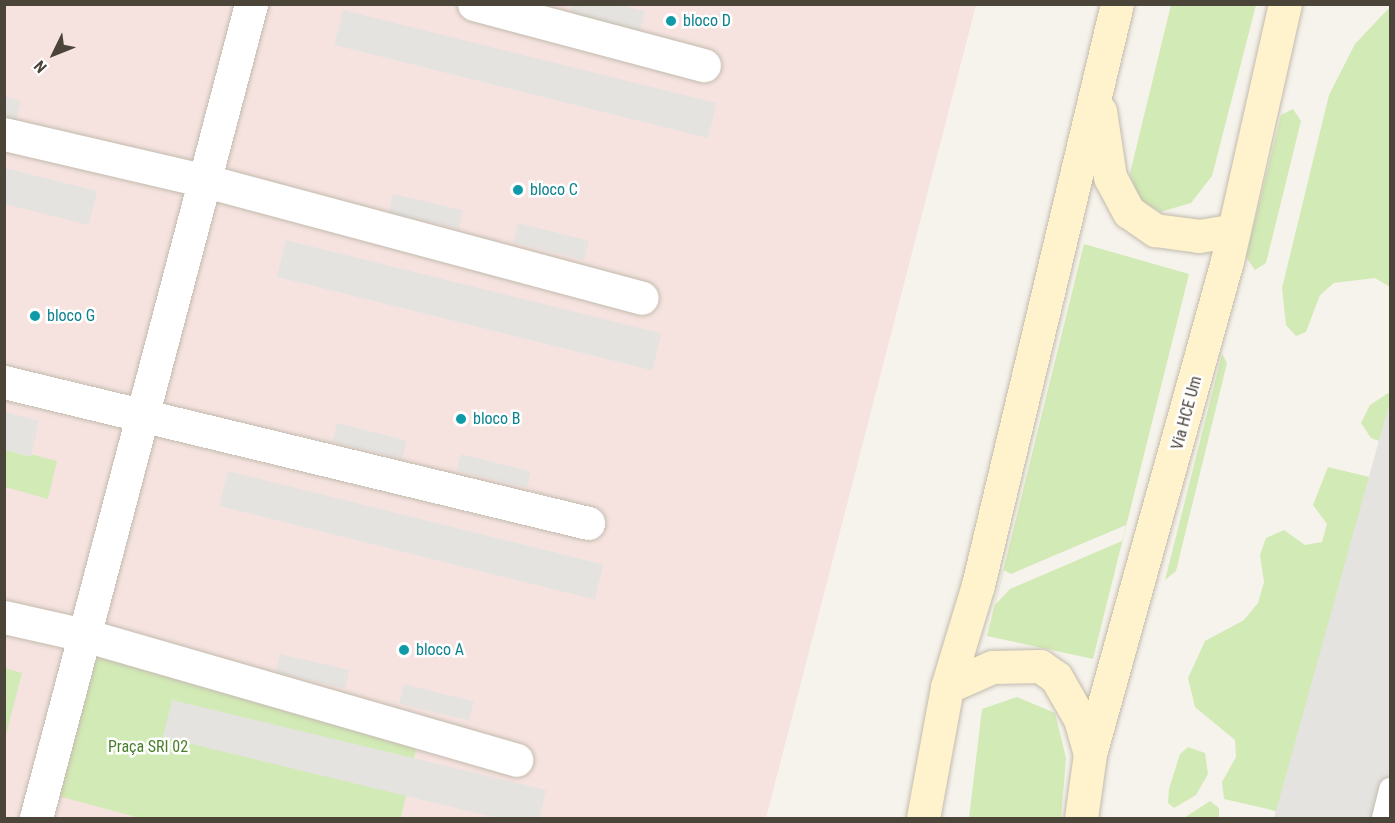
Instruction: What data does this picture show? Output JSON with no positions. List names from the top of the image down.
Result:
{
  "streets": {
    "main road": ["Via HCE Um"]
  },
  "parks": ["Praça SRI 02"],
  "places": [
    "bloco D",
    "bloco C",
    "bloco G",
    "bloco B",
    "bloco A"
  ],
  "north": "bottom left"
}
